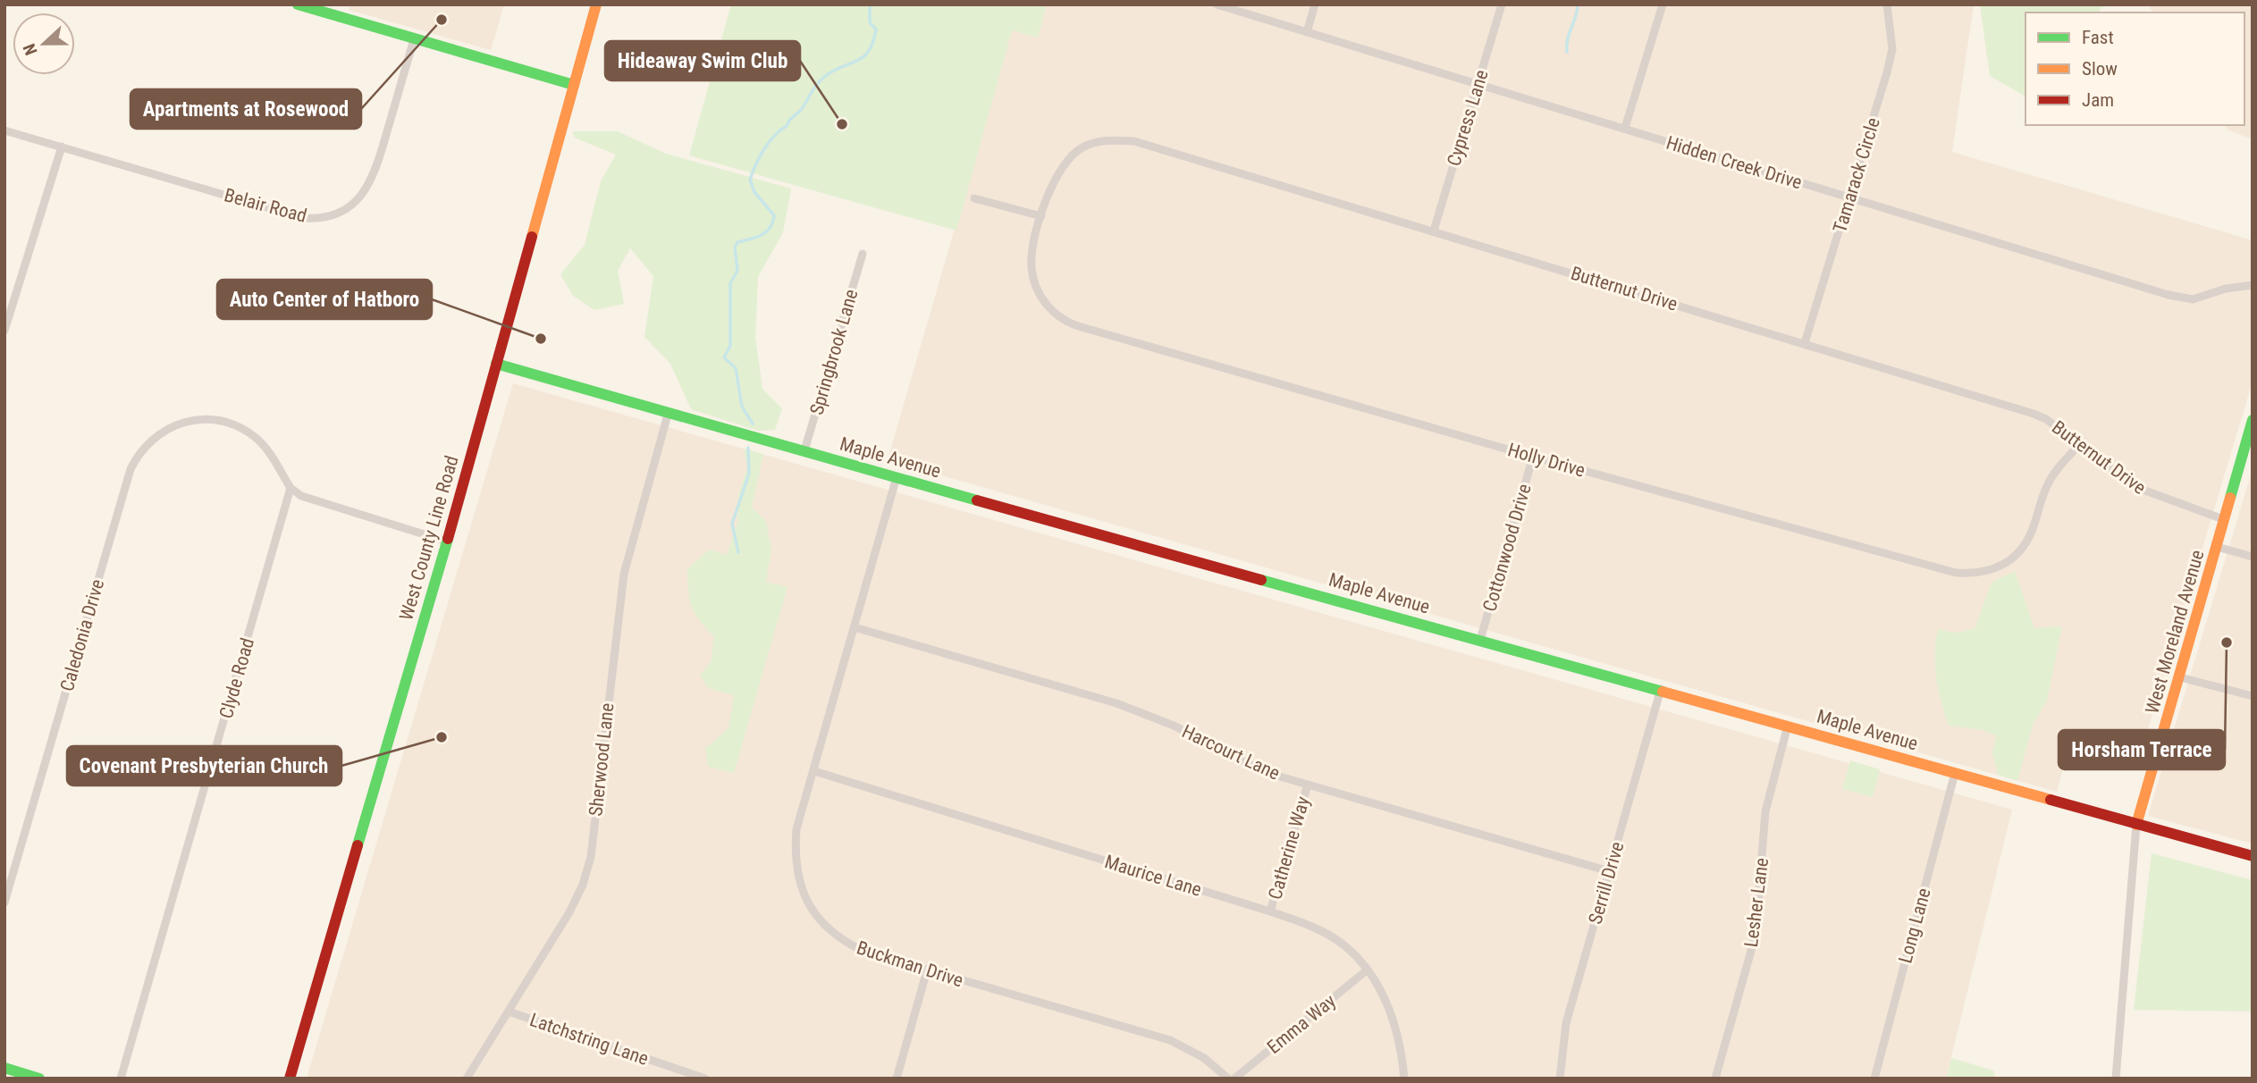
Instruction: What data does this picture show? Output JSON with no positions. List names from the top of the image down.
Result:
{
  "streets": {
    "street": [
      "Cypress Lane",
      "Hidden Creek Drive",
      "Tamarack Circle",
      "Belair Road",
      "Butternut Drive",
      "Springbrook Lane",
      "Maple Avenue",
      "Holly Drive",
      "West County Line Road",
      "Cottonwood Drive",
      "West Moreland Avenue",
      "Caledonia Drive",
      "Clyde Road",
      "Harcourt Lane",
      "Sherwood Lane",
      "Catherine Way",
      "Maurice Lane",
      "Serrill Drive",
      "Lesher Lane",
      "Long Lane",
      "Buckman Drive",
      "Emma Way",
      "Latchstring Lane"
    ]
  },
  "crossings": [
    ["Cypress Lane", "Hidden Creek Drive"],
    ["Cypress Lane", "Butternut Drive"],
    ["Hidden Creek Drive", "Tamarack Circle"],
    ["Tamarack Circle", "Butternut Drive"],
    ["Butternut Drive", "Holly Drive"],
    ["Butternut Drive", "West Moreland Avenue"],
    ["Springbrook Lane", "Maple Avenue"],
    ["Maple Avenue", "West County Line Road"],
    ["Maple Avenue", "Cottonwood Drive"],
    ["Maple Avenue", "West Moreland Avenue"],
    ["Maple Avenue", "Sherwood Lane"],
    ["Maple Avenue", "Serrill Drive"],
    ["Maple Avenue", "Lesher Lane"],
    ["Maple Avenue", "Long Lane"],
    ["Maple Avenue", "Buckman Drive"],
    ["Holly Drive", "Cottonwood Drive"],
    ["Caledonia Drive", "Clyde Road"],
    ["Harcourt Lane", "Catherine Way"],
    ["Harcourt Lane", "Serrill Drive"],
    ["Harcourt Lane", "Buckman Drive"],
    ["Sherwood Lane", "Latchstring Lane"],
    ["Catherine Way", "Maurice Lane"],
    ["Maurice Lane", "Buckman Drive"],
    ["Maurice Lane", "Emma Way"]
  ],
  "places": [
    "Apartments at Rosewood",
    "Hideaway Swim Club",
    "Auto Center of Hatboro",
    "Horsham Terrace",
    "Covenant Presbyterian Church"
  ],
  "legend": ["Fast", "Slow", "Jam"],
  "north": "left"
}
